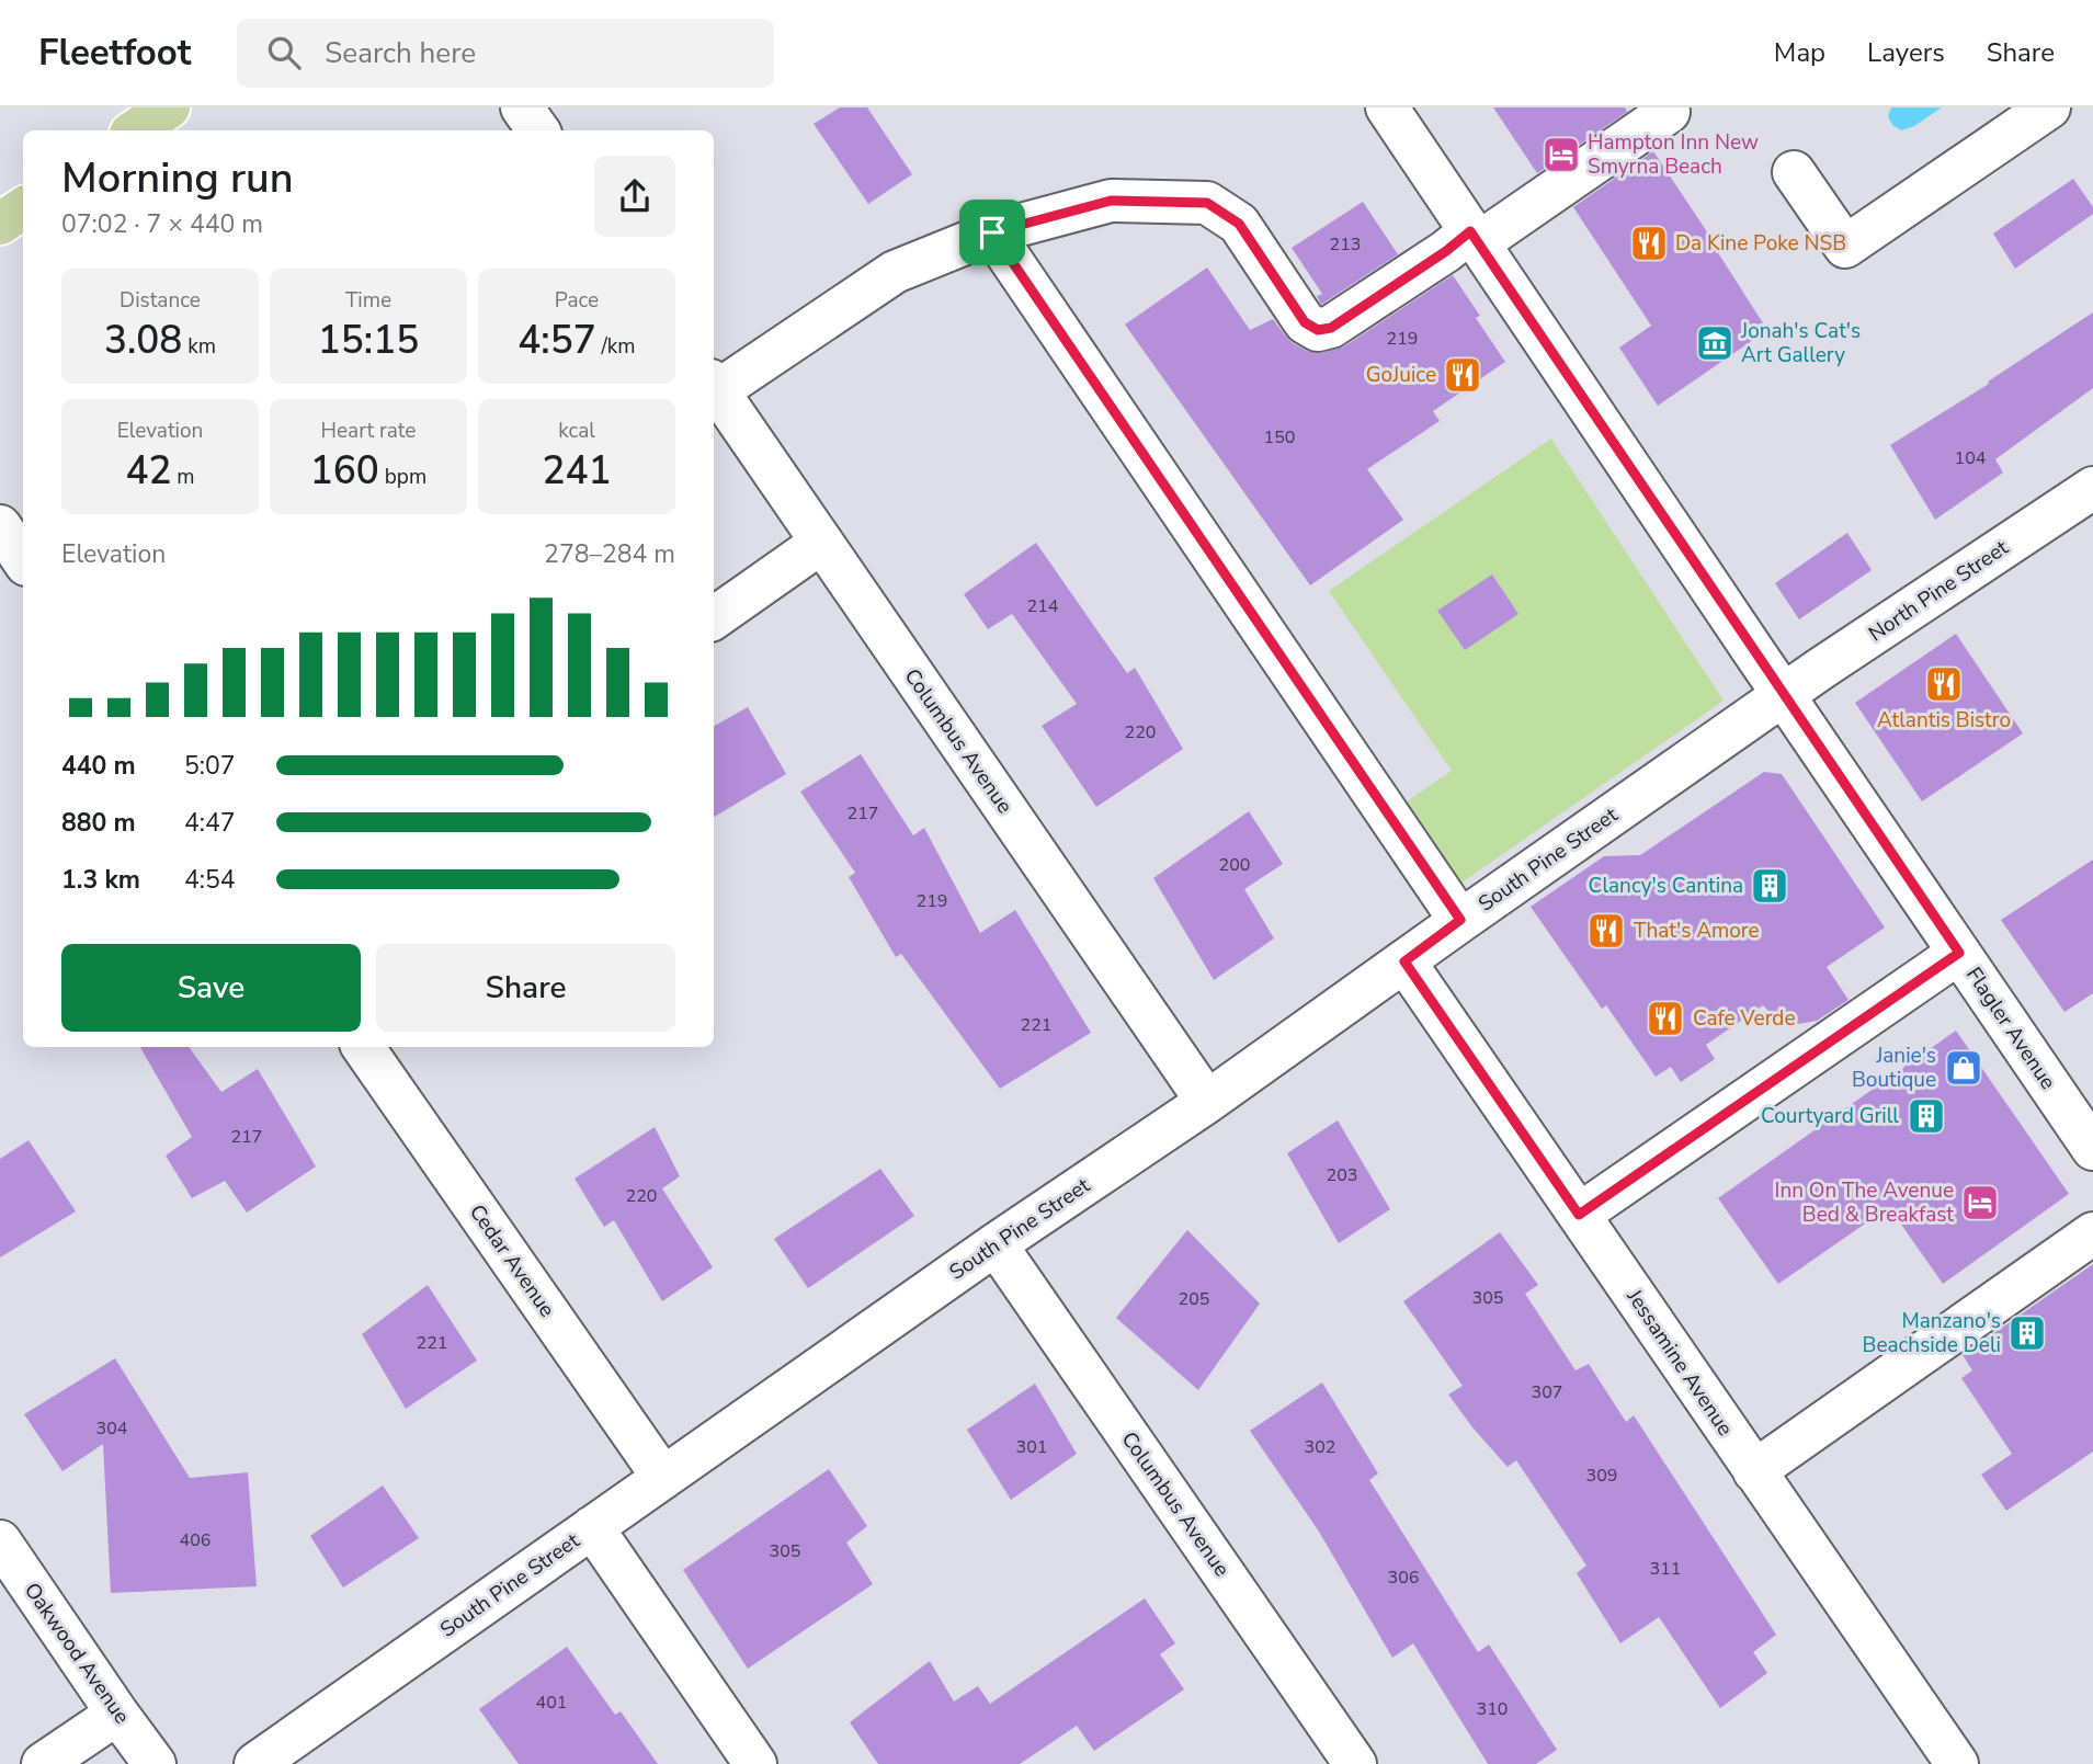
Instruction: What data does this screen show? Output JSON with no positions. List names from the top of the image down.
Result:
{
  "streets": {
    "street": [
      "North Pine Street",
      "Columbus Avenue",
      "South Pine Street",
      "Flagler Avenue",
      "Cedar Avenue",
      "Jessamine Avenue",
      "Oakwood Avenue"
    ]
  },
  "crossings": [
    ["North Pine Street", "South Pine Street"],
    ["North Pine Street", "Flagler Avenue"],
    ["Columbus Avenue", "South Pine Street"],
    ["South Pine Street", "Flagler Avenue"],
    ["South Pine Street", "Cedar Avenue"],
    ["South Pine Street", "Jessamine Avenue"]
  ],
  "places": {
    "hotel": ["Hampton Inn New Smyrna Beach", "Inn On The Avenue Bed & Breakfast"],
    "restaurant": [
      "Da Kine Poke NSB",
      "GoJuice",
      "Atlantis Bistro",
      "That's Amore",
      "Cafe Verde"
    ],
    "museum": ["Jonah's Cat's Art Gallery"],
    "building": ["Clancy's Cantina", "Courtyard Grill", "Manzano's Beachside Deli"],
    "shop": ["Janie's Boutique"]
  },
  "house_numbers": [
    "213",
    "219",
    "150",
    "104",
    "214",
    "220",
    "217",
    "200",
    "219",
    "221",
    "217",
    "203",
    "220",
    "305",
    "205",
    "221",
    "307",
    "304",
    "301",
    "302",
    "309",
    "406",
    "305",
    "311",
    "306",
    "401",
    "310"
  ],
  "page": {
    "header": "Fleetfoot",
    "search": "Search here",
    "nav": ["Map", "Layers", "Share"],
    "heading": ["Morning run", "07:02 · 7 × 440 m"],
    "stats": [
      ["Distance", "3.08 km"],
      ["Time", "15:15"],
      ["Pace", "4:57 /km"],
      ["Elevation", "42 m"],
      ["Heart rate", "160 bpm"],
      ["kcal", "241"]
    ],
    "chart": ["Elevation", "278–284 m"],
    "list": [
      {
        "name": "440 m",
        "note": "5:07"
      },
      {
        "name": "880 m",
        "note": "4:47"
      },
      {
        "name": "1.3 km",
        "note": "4:54"
      }
    ],
    "buttons": ["Save", "Share"]
  }
}
